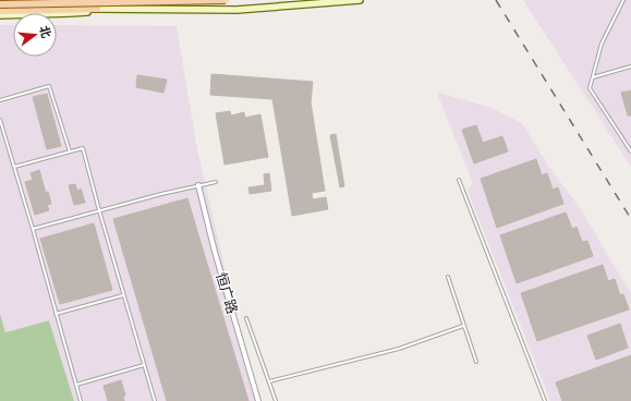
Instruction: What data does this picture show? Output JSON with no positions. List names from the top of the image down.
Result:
{
  "streets": {
    "street": ["恒广路"]
  },
  "north": "right"
}
